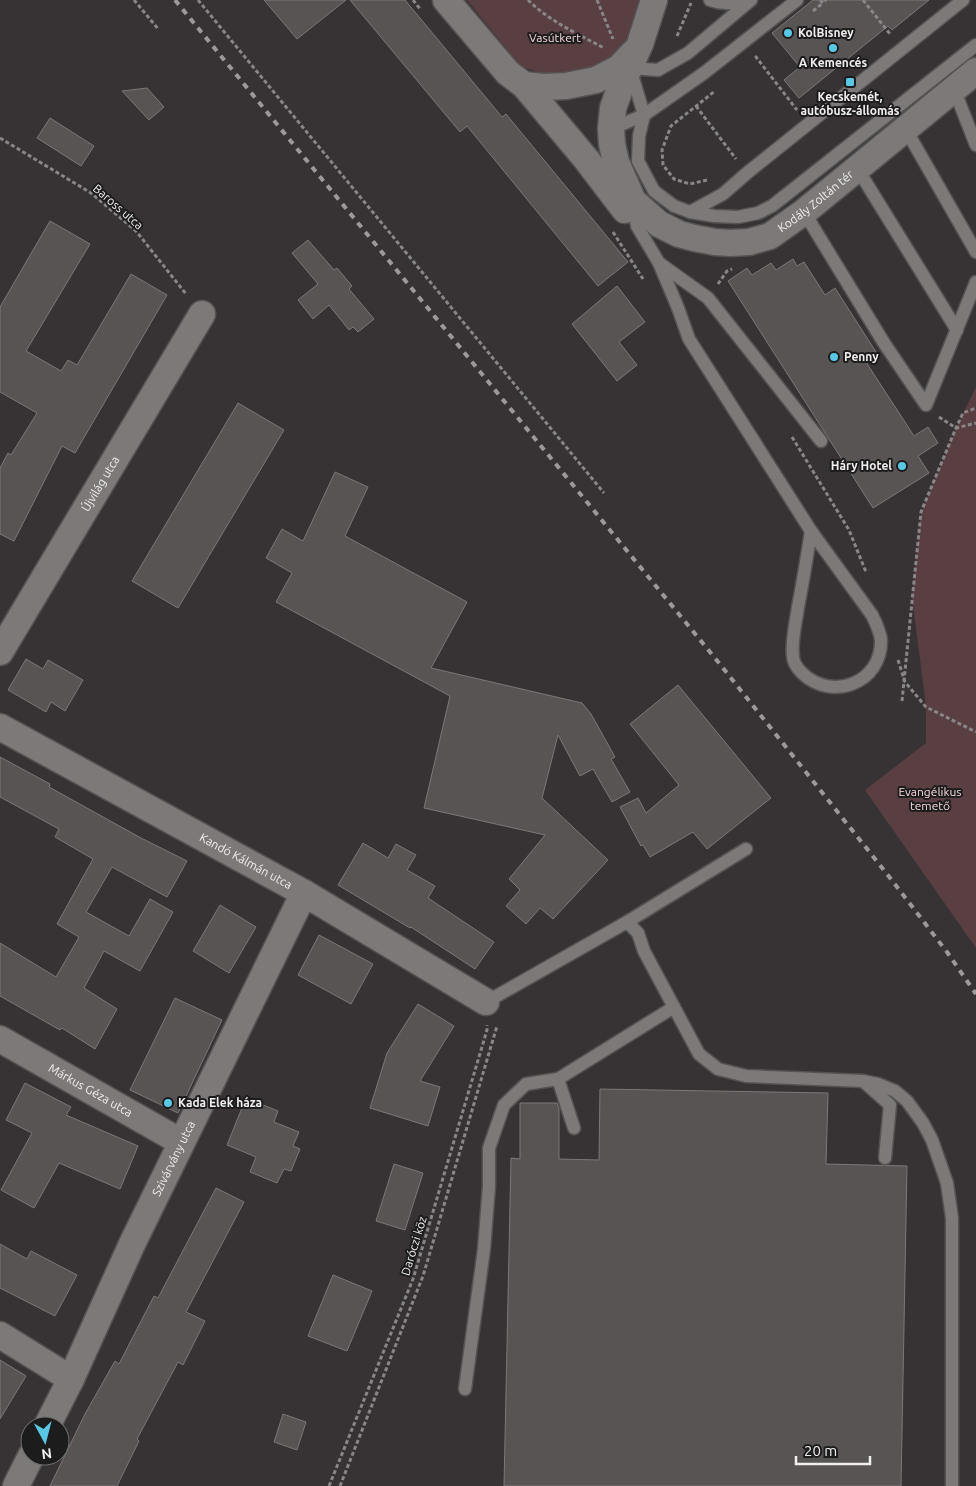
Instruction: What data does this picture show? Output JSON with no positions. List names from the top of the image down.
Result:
{
  "streets": {
    "street": [
      "Kodály Zoltán tér",
      "Újvilág utca",
      "Kandó Kálmán utca",
      "Márkus Géza utca",
      "Szivárvány utca"
    ],
    "path": ["Baross utca", "Daróczi köz"]
  },
  "crossings": [
    ["Baross utca", "Újvilág utca"],
    ["Kandó Kálmán utca", "Szivárvány utca"],
    ["Kandó Kálmán utca", "Daróczi köz"],
    ["Márkus Géza utca", "Szivárvány utca"]
  ],
  "parks": ["Vasútkert", "Evangélikus temető"],
  "places": {
    "other": [
      "KolBisney",
      "A Kemencés",
      "Penny",
      "Háry Hotel",
      "Kada Elek háza"
    ],
    "transit": ["Kecskemét, autóbusz-állomás"]
  },
  "scale_bar": "20 m",
  "north": "bottom"
}
